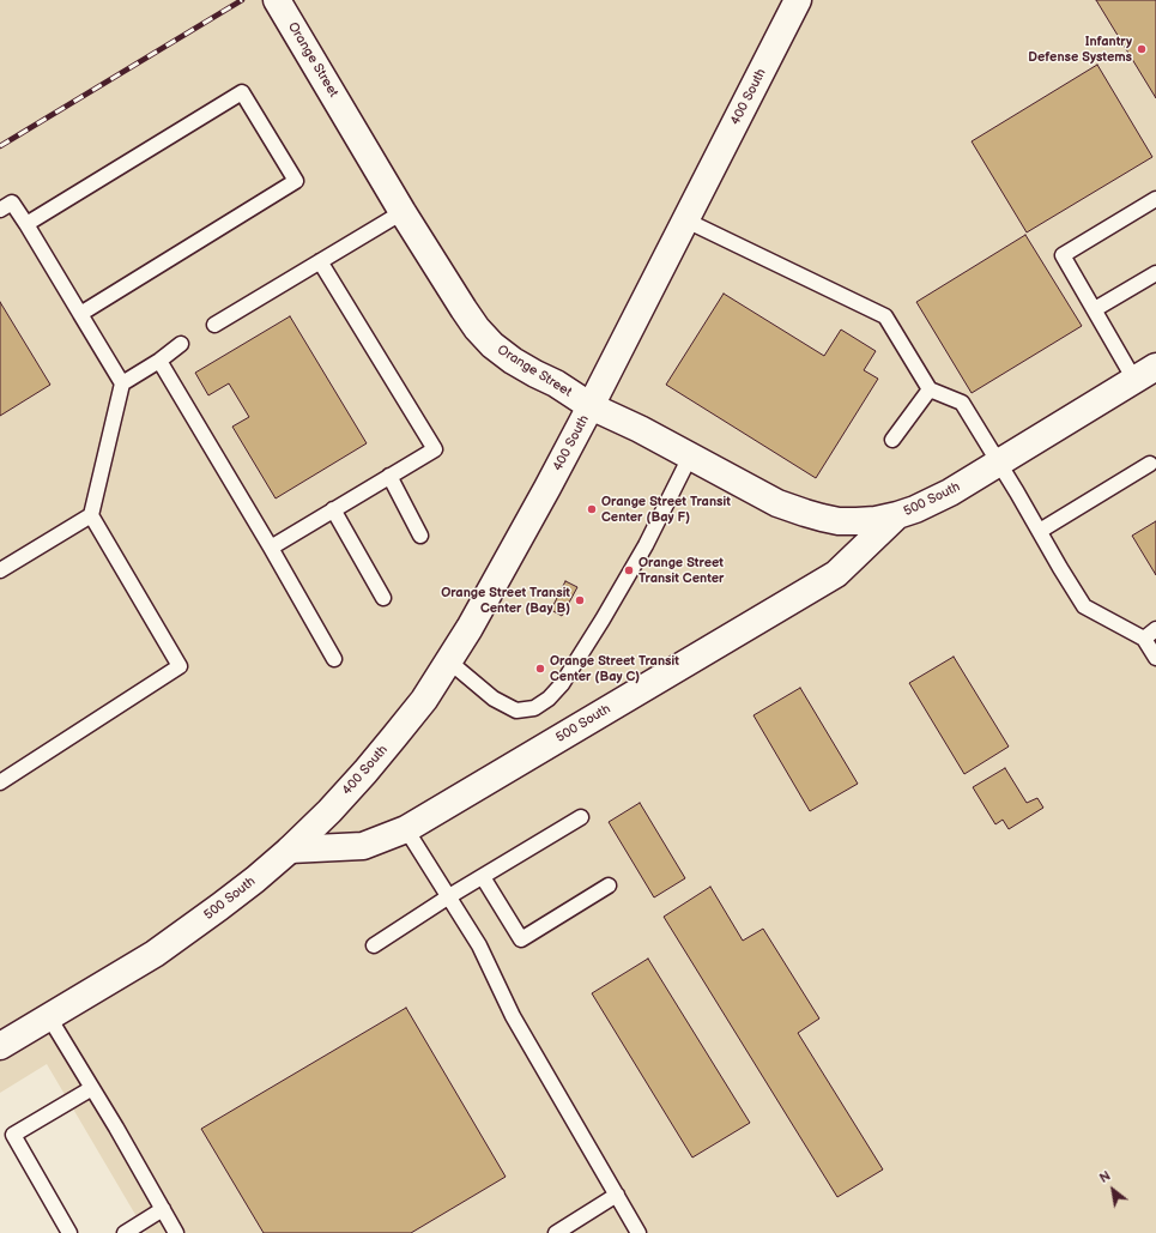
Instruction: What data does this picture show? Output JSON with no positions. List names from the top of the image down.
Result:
{
  "streets": {
    "street": ["Orange Street", "400 South", "500 South"]
  },
  "crossings": [
    ["Orange Street", "400 South"],
    ["Orange Street", "500 South"],
    ["400 South", "500 South"]
  ],
  "places": [
    "Infantry Defense Systems",
    "Orange Street Transit Center (Bay F)",
    "Orange Street Transit Center",
    "Orange Street Transit Center (Bay B)",
    "Orange Street Transit Center (Bay C)"
  ],
  "north": "top left"
}
